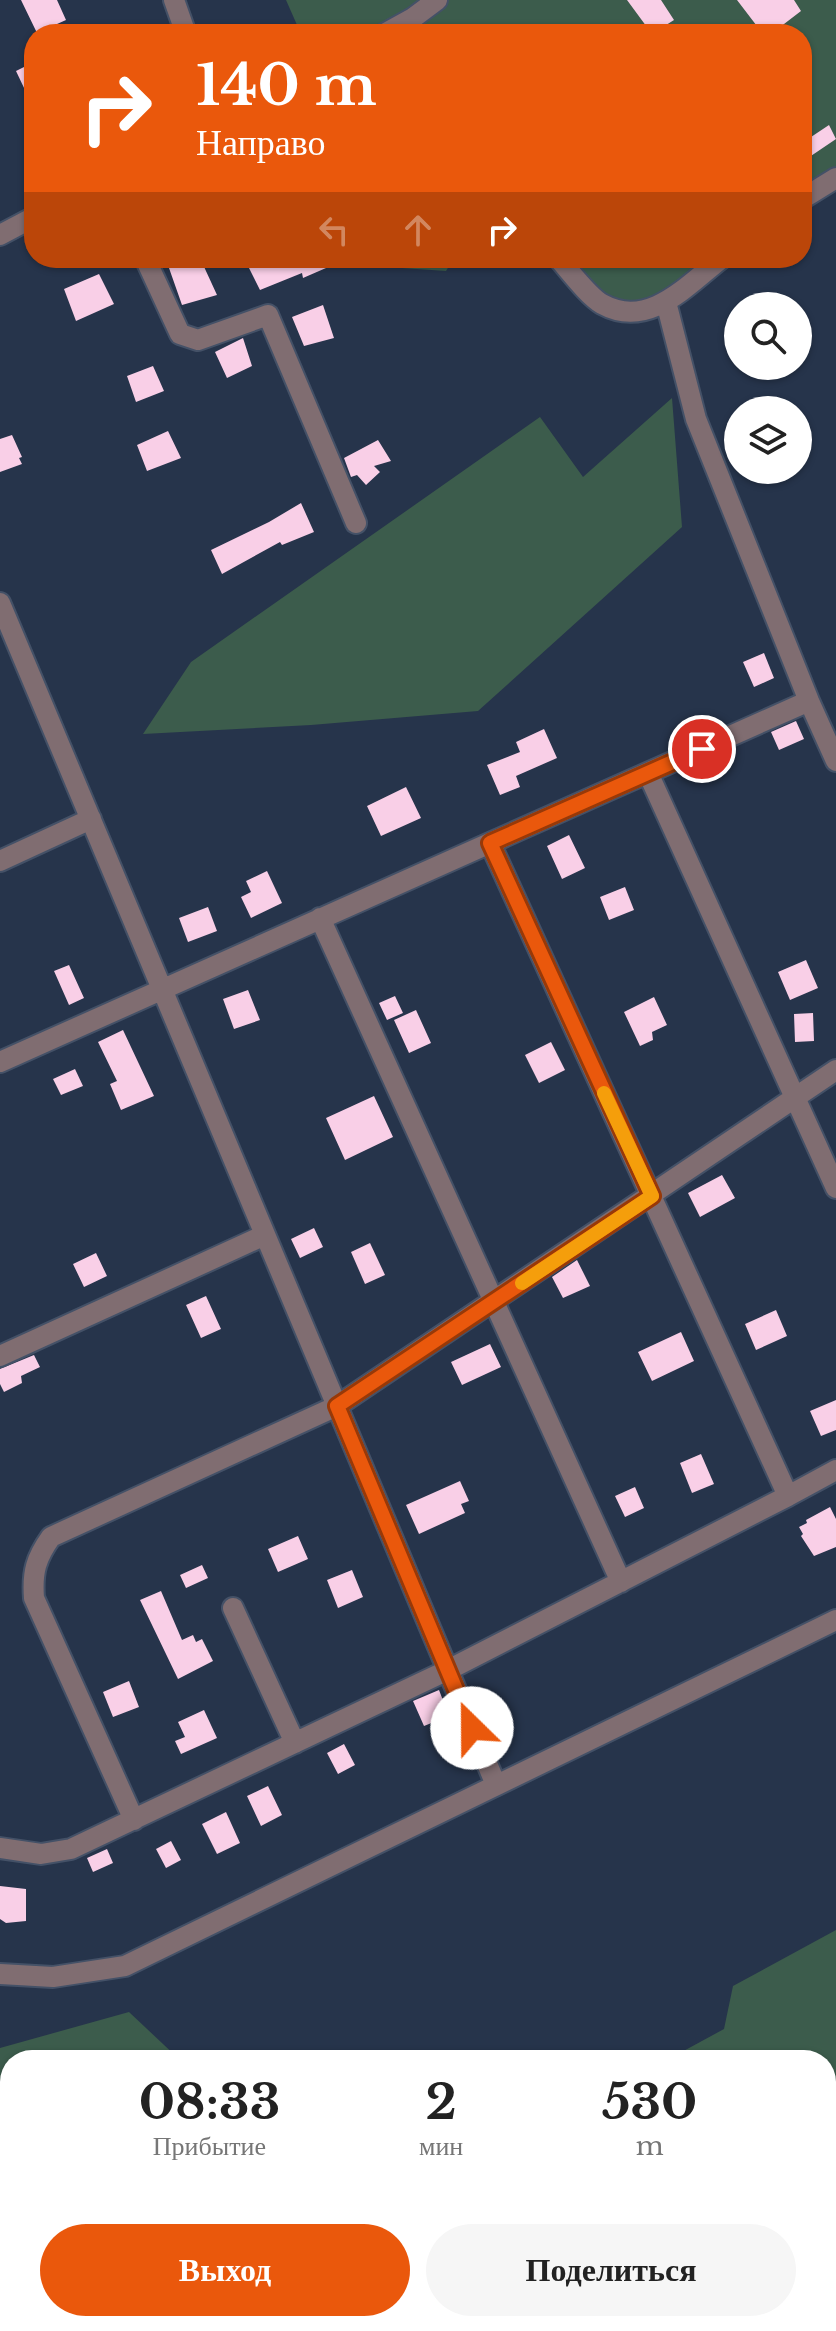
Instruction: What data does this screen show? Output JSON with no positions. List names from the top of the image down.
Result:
{
  "page": {
    "turn": ["140 m", "Направо"],
    "eta": [
      "08:33",
      "Прибытие",
      "2",
      "мин",
      "530",
      "m"
    ],
    "buttons": ["Выход", "Поделиться"]
  }
}
